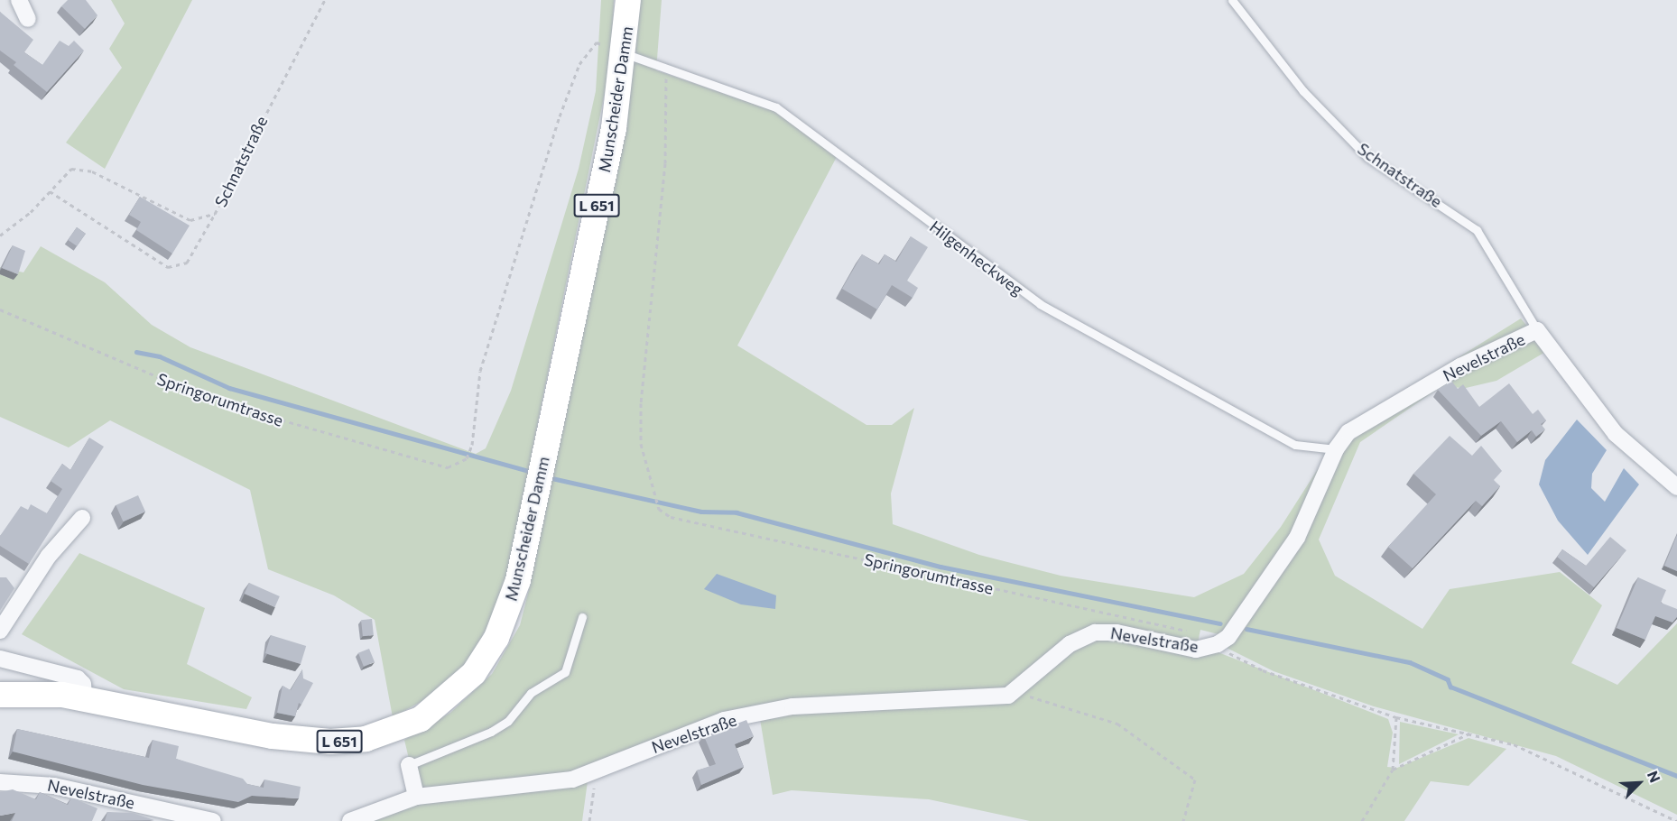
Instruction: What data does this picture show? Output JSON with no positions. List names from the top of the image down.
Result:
{
  "streets": {
    "main road": ["Munscheider Damm", "L 651"],
    "street": ["Nevelstraße"],
    "lane": ["Schnatstraße", "Hilgenheckweg"],
    "path": ["Springorumtrasse"]
  },
  "crossings": [
    ["Munscheider Damm", "Hilgenheckweg"],
    ["Schnatstraße", "Nevelstraße"],
    ["Hilgenheckweg", "Nevelstraße"],
    ["Hilgenheckweg", "Springorumtrasse"]
  ],
  "north": "top right"
}
